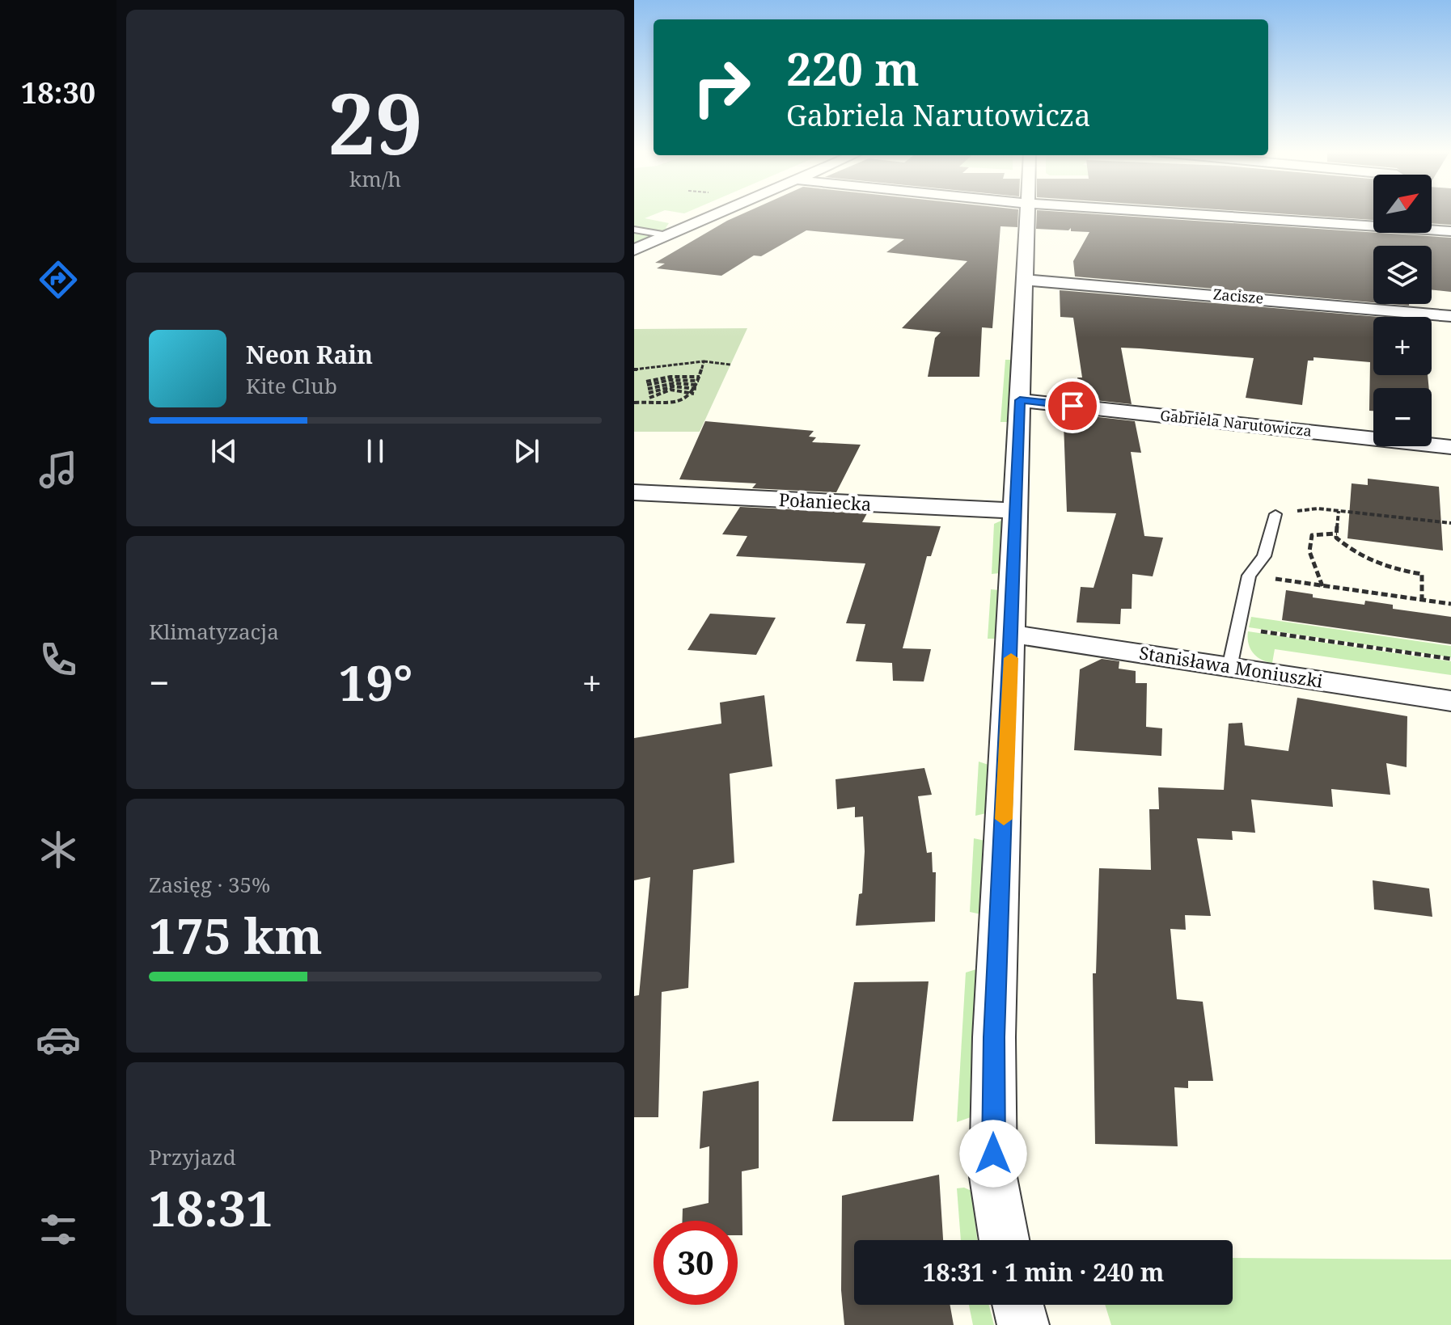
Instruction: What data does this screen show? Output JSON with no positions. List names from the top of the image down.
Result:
{
  "streets": {
    "street": [
      "Zacisze",
      "Gabriela Narutowicza",
      "Połaniecka",
      "Stanisława Moniuszki"
    ]
  },
  "north": "top right",
  "page": {
    "tabs": "18:30",
    "tile": [
      ["29", "km/h"],
      "Klimatyzacja",
      ["Zasięg · 35%", "175 km"],
      ["Przyjazd", "18:31"]
    ],
    "turn": ["220 m", "Gabriela Narutowicza"],
    "map_buttons": ["+", "−"],
    "song": ["Neon Rain", "Kite Club"],
    "heat": ["−", "19°", "+"],
    "limit": "30",
    "trip": "18:31 · 1 min · 240 m"
  }
}
